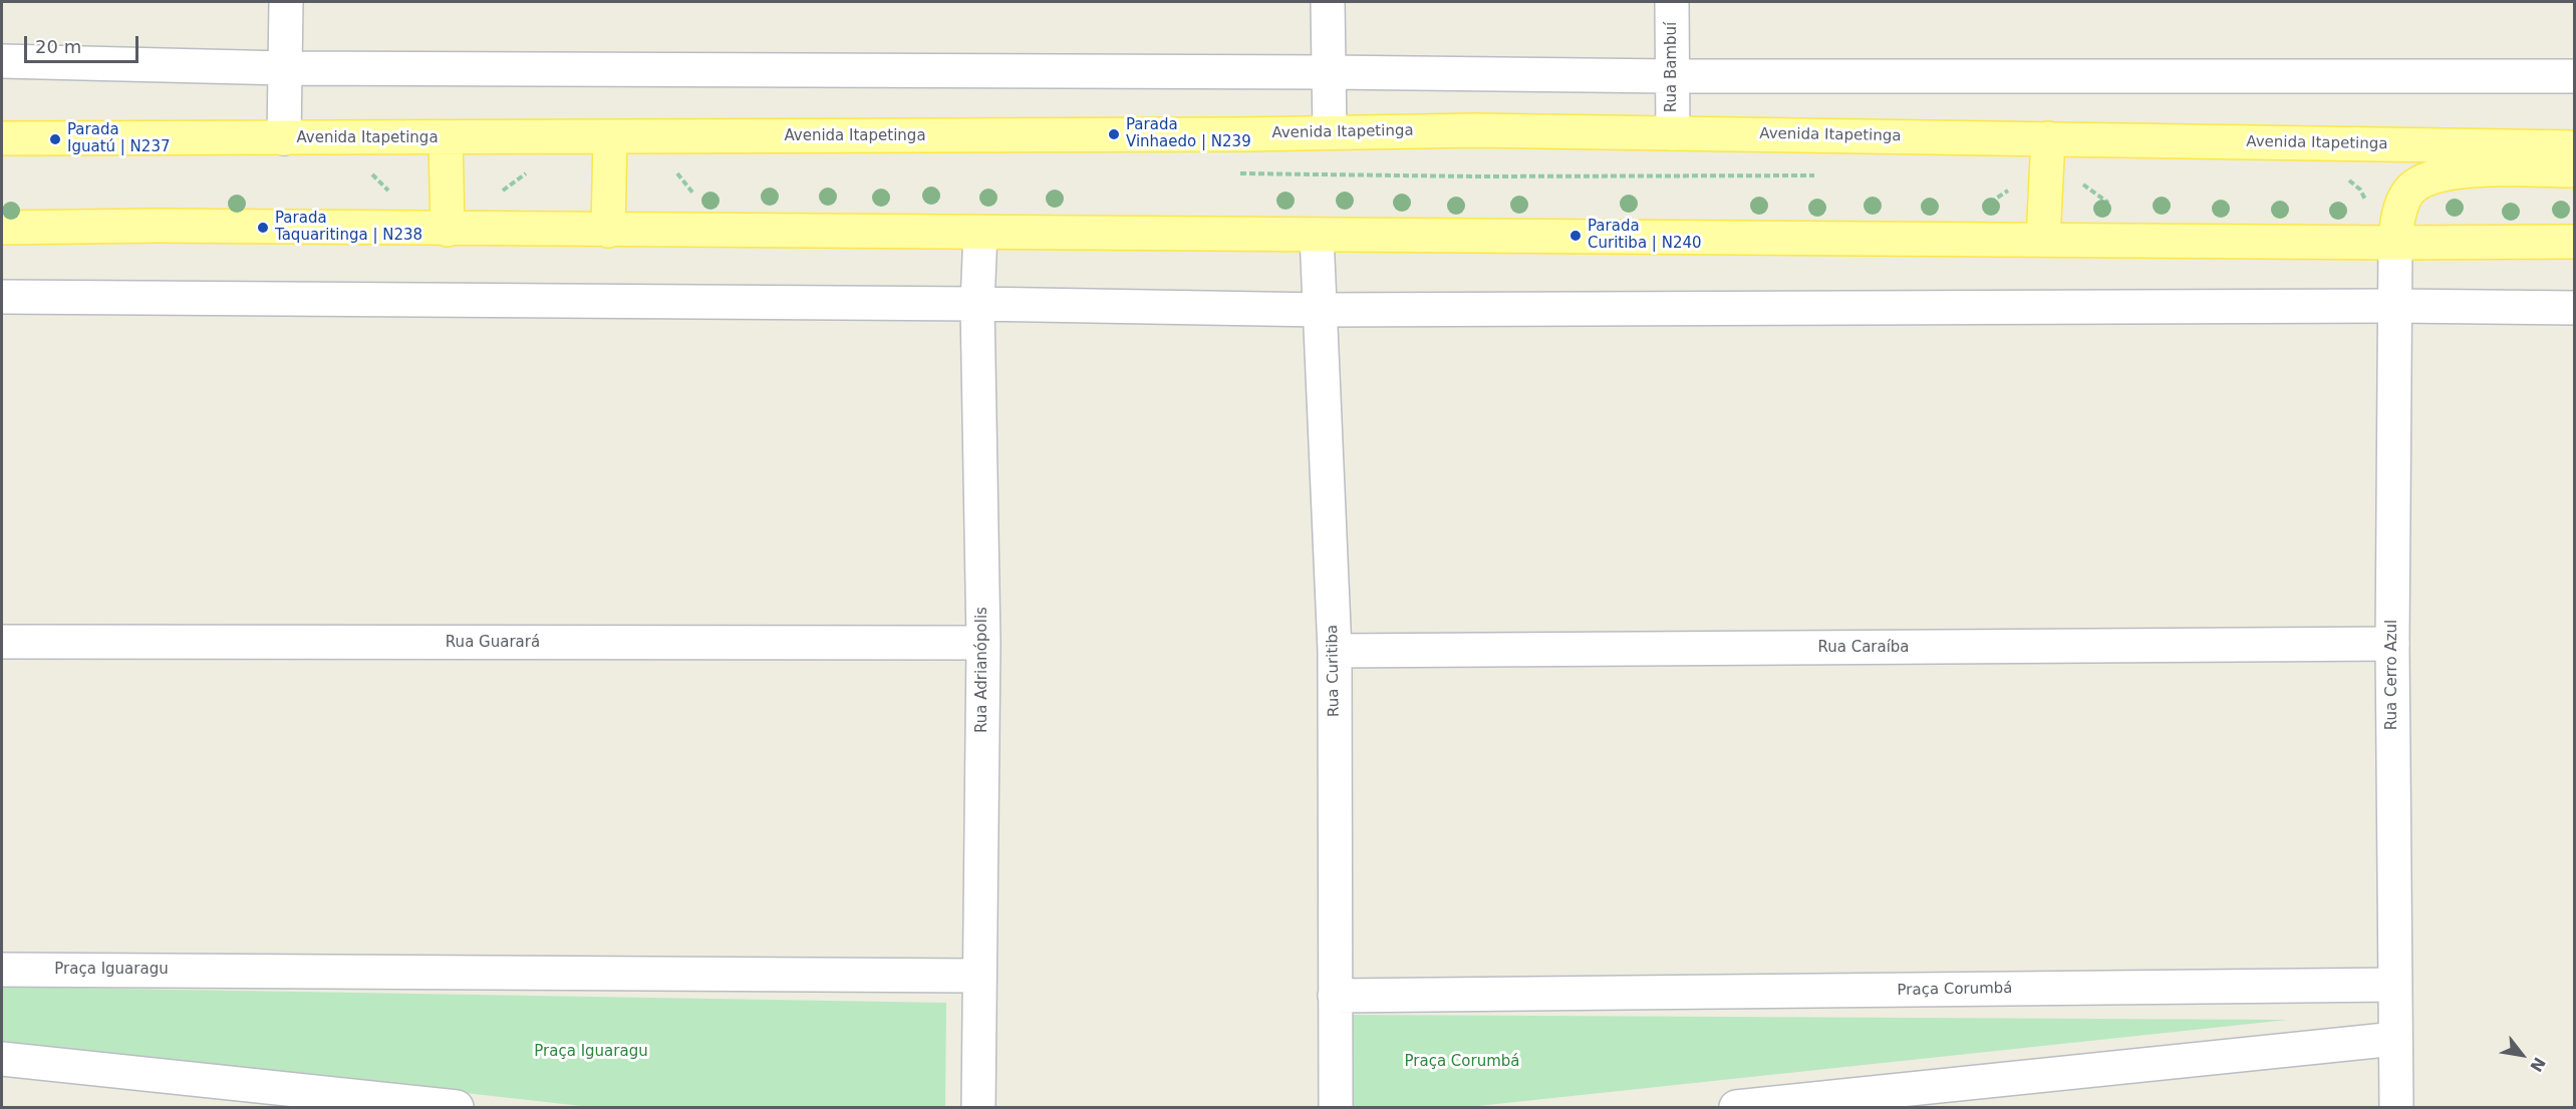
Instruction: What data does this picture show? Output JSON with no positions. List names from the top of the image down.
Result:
{
  "streets": {
    "main road": ["Avenida Itapetinga"],
    "street": [
      "Rua Bambuí",
      "Rua Guarará",
      "Rua Caraíba",
      "Rua Adrianópolis",
      "Rua Curitiba",
      "Rua Cerro Azul",
      "Praça Iguaragu",
      "Praça Corumbá"
    ]
  },
  "crossings": [
    ["Rua Bambuí", "Avenida Itapetinga"],
    ["Rua Guarará", "Rua Adrianópolis"],
    ["Rua Caraíba", "Rua Curitiba"],
    ["Rua Caraíba", "Rua Cerro Azul"],
    ["Rua Adrianópolis", "Praça Iguaragu"],
    ["Rua Curitiba", "Praça Corumbá"],
    ["Rua Cerro Azul", "Praça Corumbá"]
  ],
  "parks": ["Praça Iguaragu", "Praça Corumbá"],
  "places": [
    "Parada Vinhaedo | N239",
    "Parada Iguatú | N237",
    "Parada Taquaritinga | N238",
    "Parada Curitiba | N240"
  ],
  "scale_bar": "20 m",
  "north": "bottom right"
}
